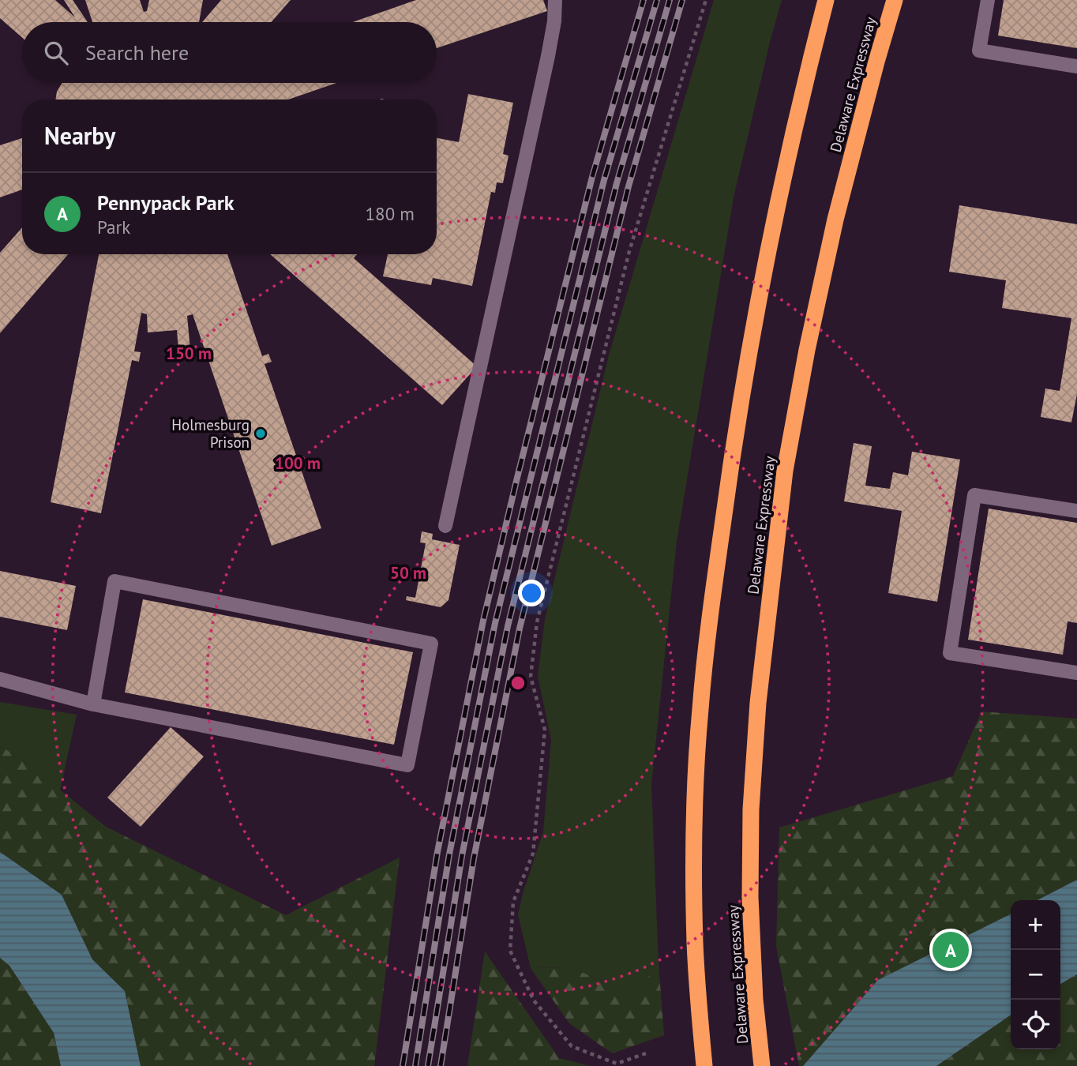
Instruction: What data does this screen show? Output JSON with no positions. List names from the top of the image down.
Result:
{
  "streets": {
    "highway": ["Delaware Expressway"]
  },
  "places": ["Holmesburg Prison"],
  "page": {
    "search": "Search here",
    "heading": "Nearby",
    "list": [
      {
        "mark": "A",
        "name": "Pennypack Park",
        "note": "Park",
        "value": "180 m"
      }
    ],
    "map_buttons": ["+", "−"],
    "pins": "A"
  },
  "rings": ["150 m", "100 m", "50 m"]
}
